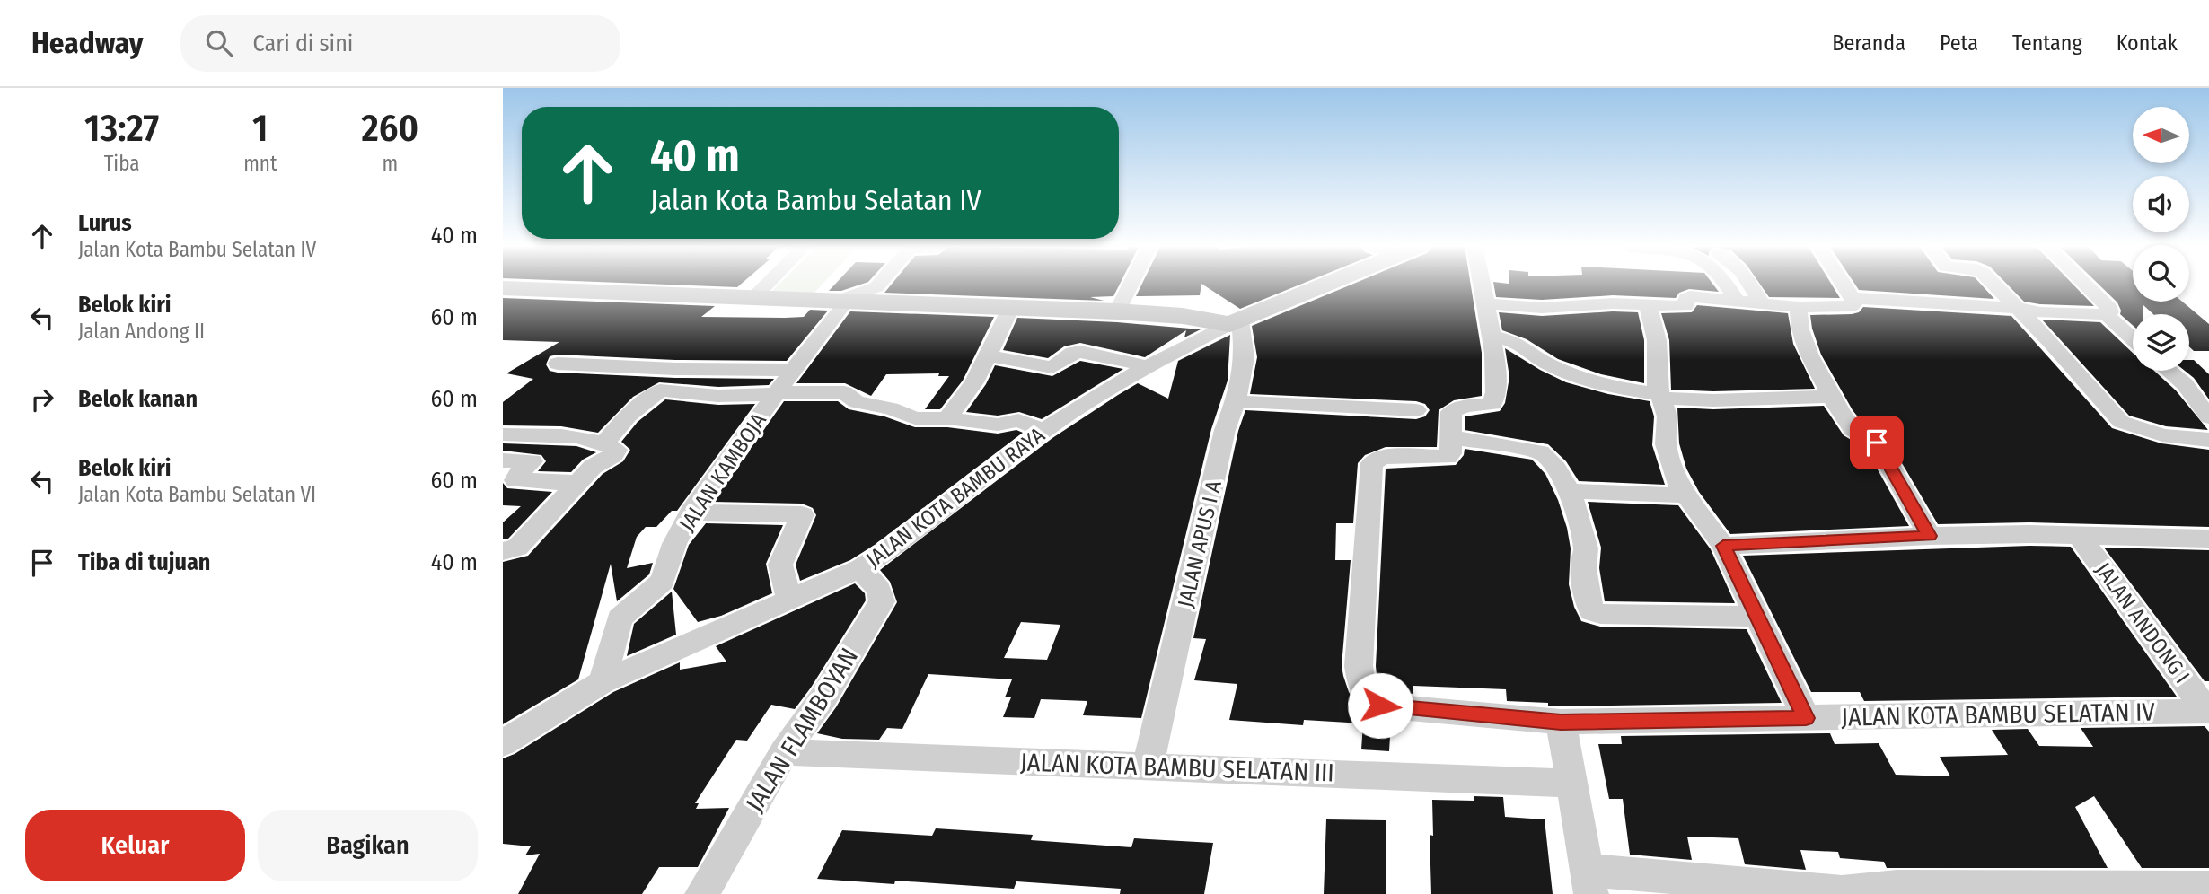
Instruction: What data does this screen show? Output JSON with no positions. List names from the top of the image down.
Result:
{
  "streets": {
    "street": [
      "JALAN KAMBOJA",
      "JALAN KOTA BAMBU RAYA",
      "JALAN APUS I A",
      "JALAN ANDONG I",
      "JALAN KOTA BAMBU SELATAN IV",
      "JALAN FLAMBOYAN",
      "JALAN KOTA BAMBU SELATAN III"
    ]
  },
  "crossings": [
    ["JALAN KAMBOJA", "JALAN KOTA BAMBU RAYA"],
    ["JALAN KOTA BAMBU RAYA", "JALAN APUS I A"],
    ["JALAN KOTA BAMBU RAYA", "JALAN FLAMBOYAN"],
    ["JALAN APUS I A", "JALAN KOTA BAMBU SELATAN III"],
    ["JALAN ANDONG I", "JALAN KOTA BAMBU SELATAN IV"],
    ["JALAN FLAMBOYAN", "JALAN KOTA BAMBU SELATAN III"]
  ],
  "north": "left",
  "page": {
    "header": "Headway",
    "search": "Cari di sini",
    "nav": [
      "Beranda",
      "Peta",
      "Tentang",
      "Kontak"
    ],
    "eta": [
      "13:27",
      "Tiba",
      "1",
      "mnt",
      "260",
      "m"
    ],
    "turn": ["40 m", "Jalan Kota Bambu Selatan IV"],
    "list": [
      {
        "name": "Lurus",
        "note": "Jalan Kota Bambu Selatan IV",
        "value": "40 m"
      },
      {
        "name": "Belok kiri",
        "note": "Jalan Andong II",
        "value": "60 m"
      },
      {
        "name": "Belok kanan",
        "value": "60 m"
      },
      {
        "name": "Belok kiri",
        "note": "Jalan Kota Bambu Selatan VI",
        "value": "60 m"
      },
      {
        "name": "Tiba di tujuan",
        "value": "40 m"
      }
    ],
    "buttons": ["Keluar", "Bagikan"]
  }
}
